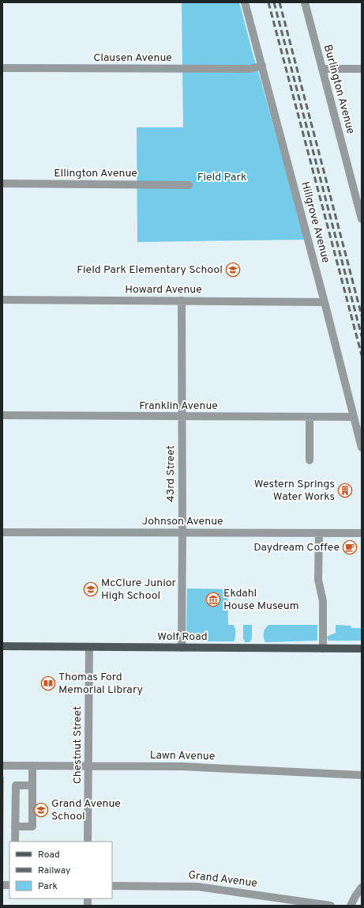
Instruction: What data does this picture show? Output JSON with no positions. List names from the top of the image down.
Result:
{
  "streets": {
    "main road": ["Wolf Road"],
    "street": [
      "Clausen Avenue",
      "Burlington Avenue",
      "Ellington Avenue",
      "Hillgrove Avenue",
      "Howard Avenue",
      "Franklin Avenue",
      "43rd Street",
      "Johnson Avenue",
      "Chestnut Street",
      "Lawn Avenue",
      "Grand Avenue"
    ]
  },
  "crossings": [
    ["Clausen Avenue", "Hillgrove Avenue"],
    ["Hillgrove Avenue", "Howard Avenue"],
    ["Hillgrove Avenue", "Franklin Avenue"],
    ["Howard Avenue", "43rd Street"],
    ["Franklin Avenue", "43rd Street"],
    ["43rd Street", "Johnson Avenue"],
    ["43rd Street", "Wolf Road"],
    ["Wolf Road", "Chestnut Street"],
    ["Chestnut Street", "Lawn Avenue"]
  ],
  "parks": ["Field Park"],
  "places": {
    "school or university": ["Field Park Elementary School", "McClure Junior High School", "Grand Avenue School"],
    "building": ["Western Springs Water Works"],
    "cafe": ["Daydream Coffee"],
    "museum": ["Ekdahl House Museum"],
    "library": ["Thomas Ford Memorial Library"]
  },
  "legend": ["Road", "Railway", "Park"]
}
